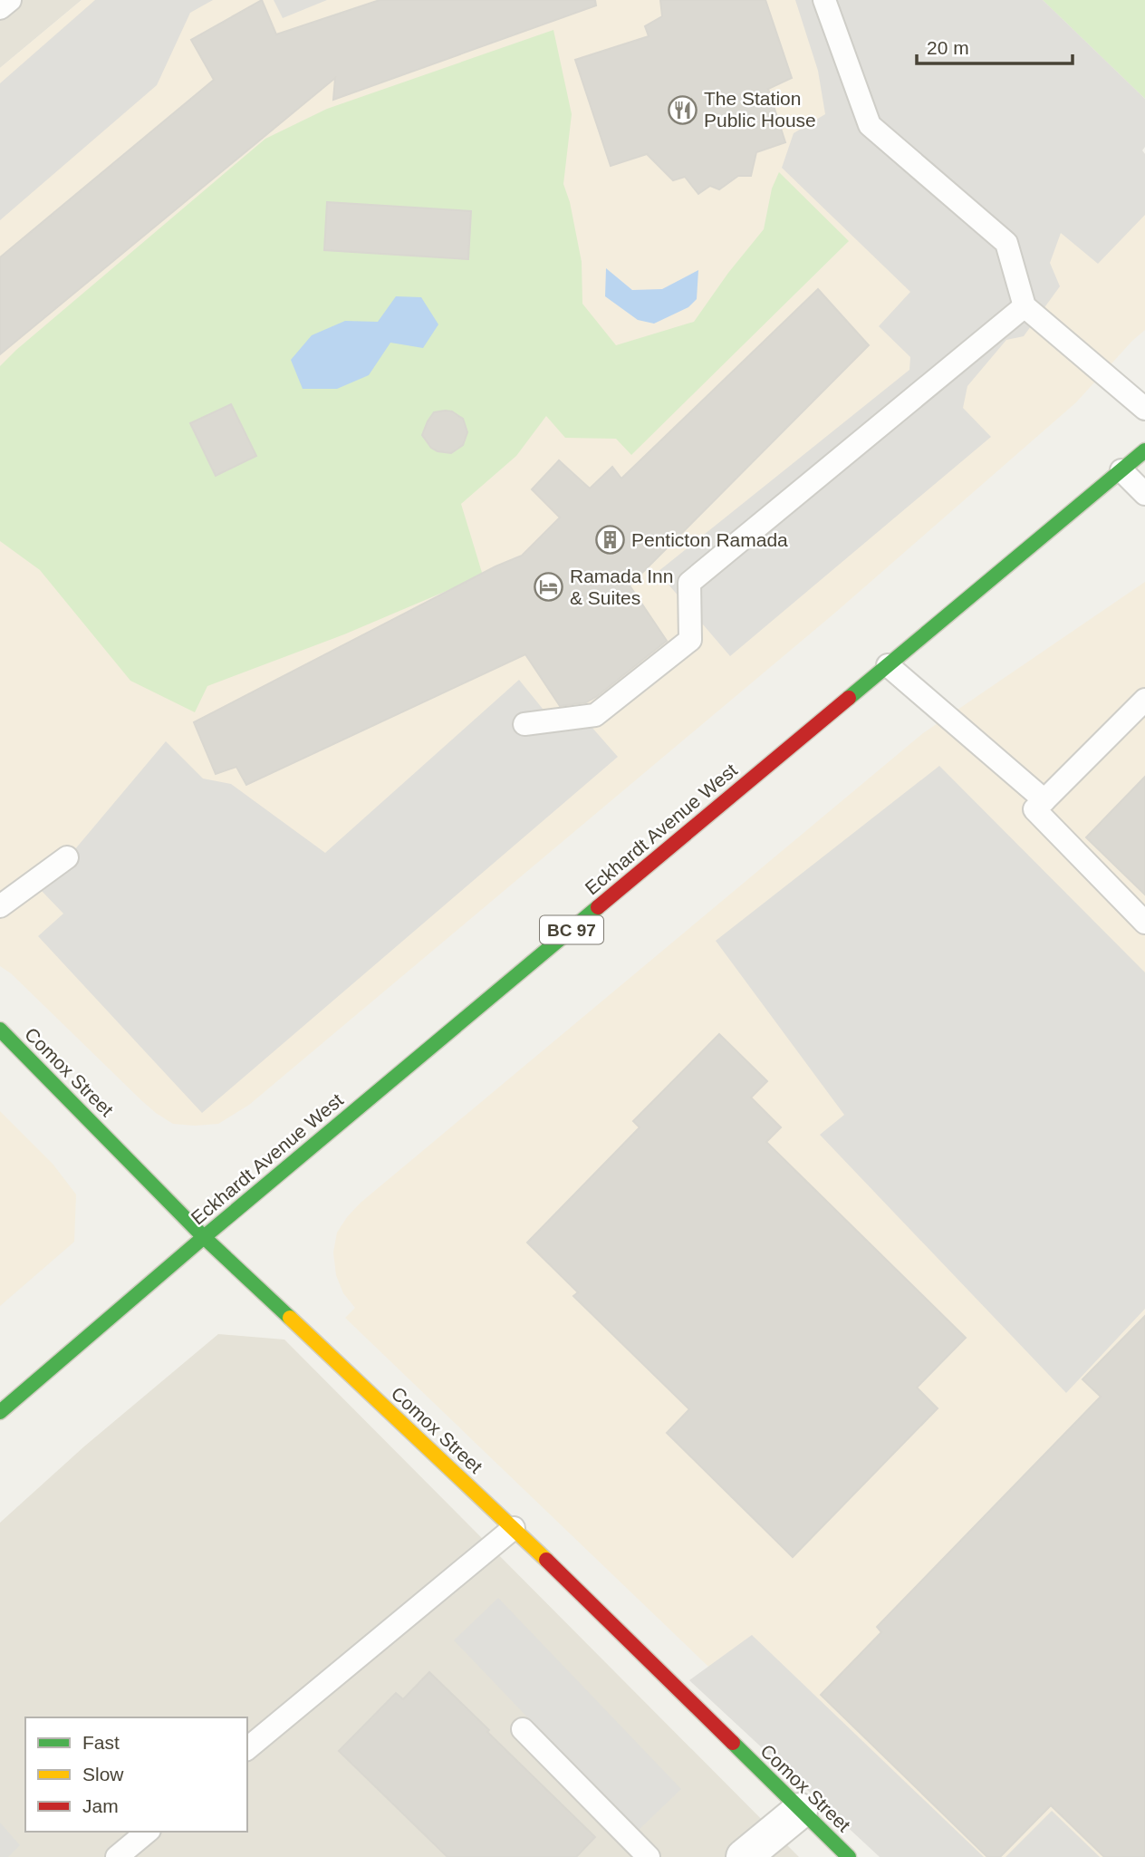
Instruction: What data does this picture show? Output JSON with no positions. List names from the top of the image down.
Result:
{
  "streets": {
    "main road": ["Eckhardt Avenue West", "BC 97", "Comox Street"]
  },
  "crossings": [
    ["Eckhardt Avenue West", "Comox Street"]
  ],
  "places": {
    "restaurant": ["The Station Public House"],
    "building": ["Penticton Ramada"],
    "hotel": ["Ramada Inn & Suites"]
  },
  "legend": ["Fast", "Slow", "Jam"],
  "scale_bar": "20 m"
}
